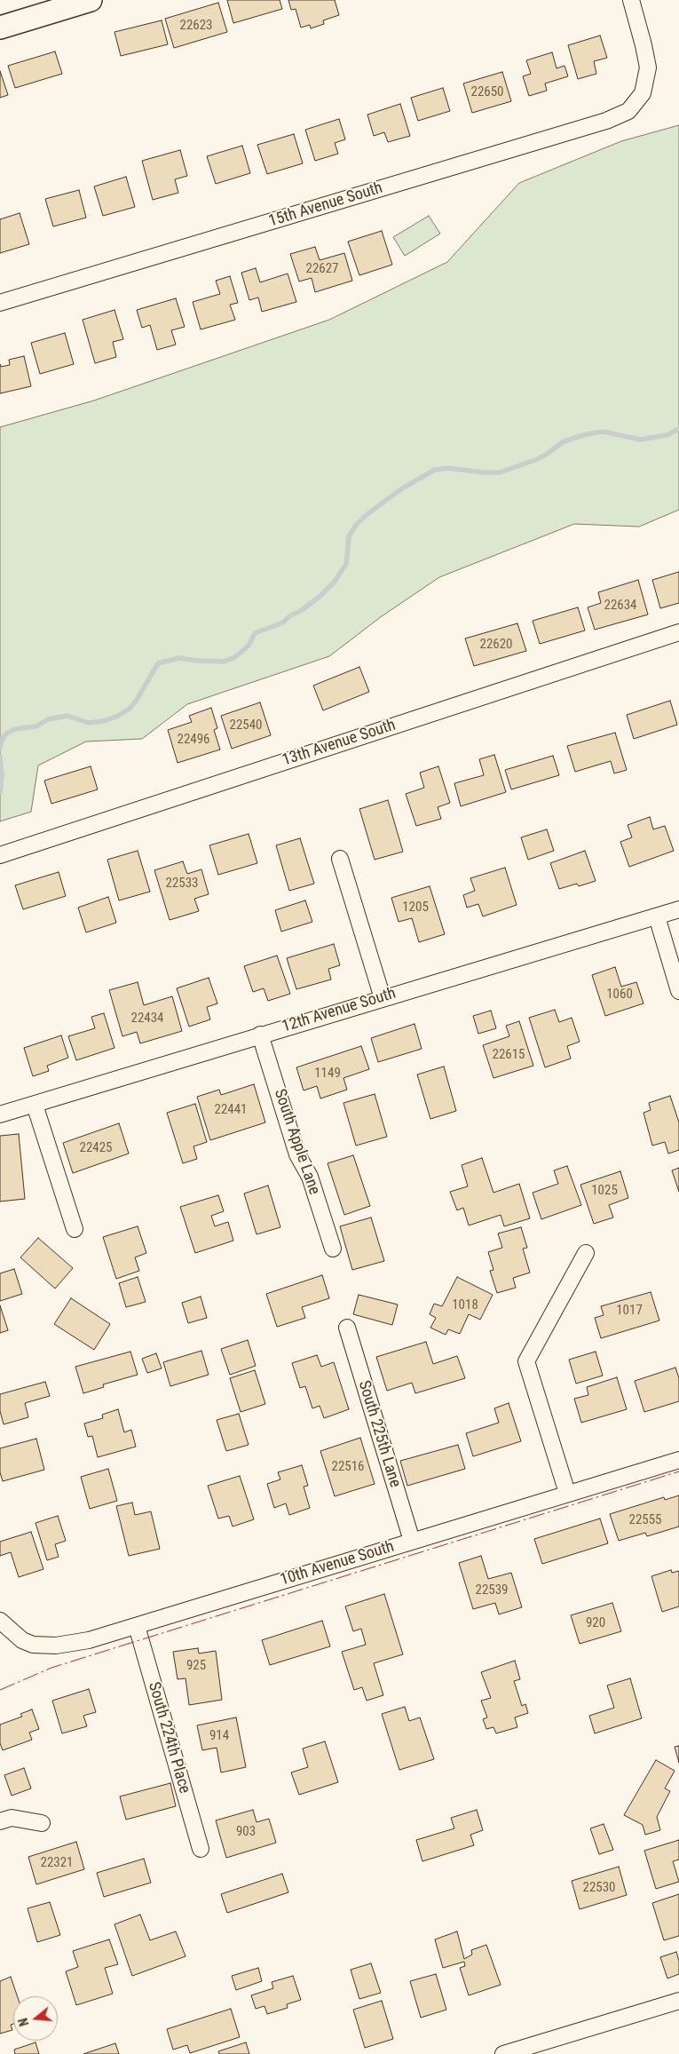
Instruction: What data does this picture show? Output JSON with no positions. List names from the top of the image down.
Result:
{
  "streets": {
    "street": [
      "15th Avenue South",
      "13th Avenue South",
      "12th Avenue South",
      "South Apple Lane",
      "South 225th Lane",
      "10th Avenue South",
      "South 224th Place"
    ]
  },
  "crossings": [
    ["12th Avenue South", "South Apple Lane"],
    ["South 225th Lane", "10th Avenue South"],
    ["10th Avenue South", "South 224th Place"]
  ],
  "house_numbers": [
    "22623",
    "22650",
    "22627",
    "22634",
    "22620",
    "22540",
    "22496",
    "22533",
    "1205",
    "1060",
    "22434",
    "22615",
    "1149",
    "22441",
    "22425",
    "1025",
    "1018",
    "1017",
    "22516",
    "22555",
    "22539",
    "920",
    "925",
    "914",
    "903",
    "22321",
    "22530"
  ],
  "north": "left"
}
